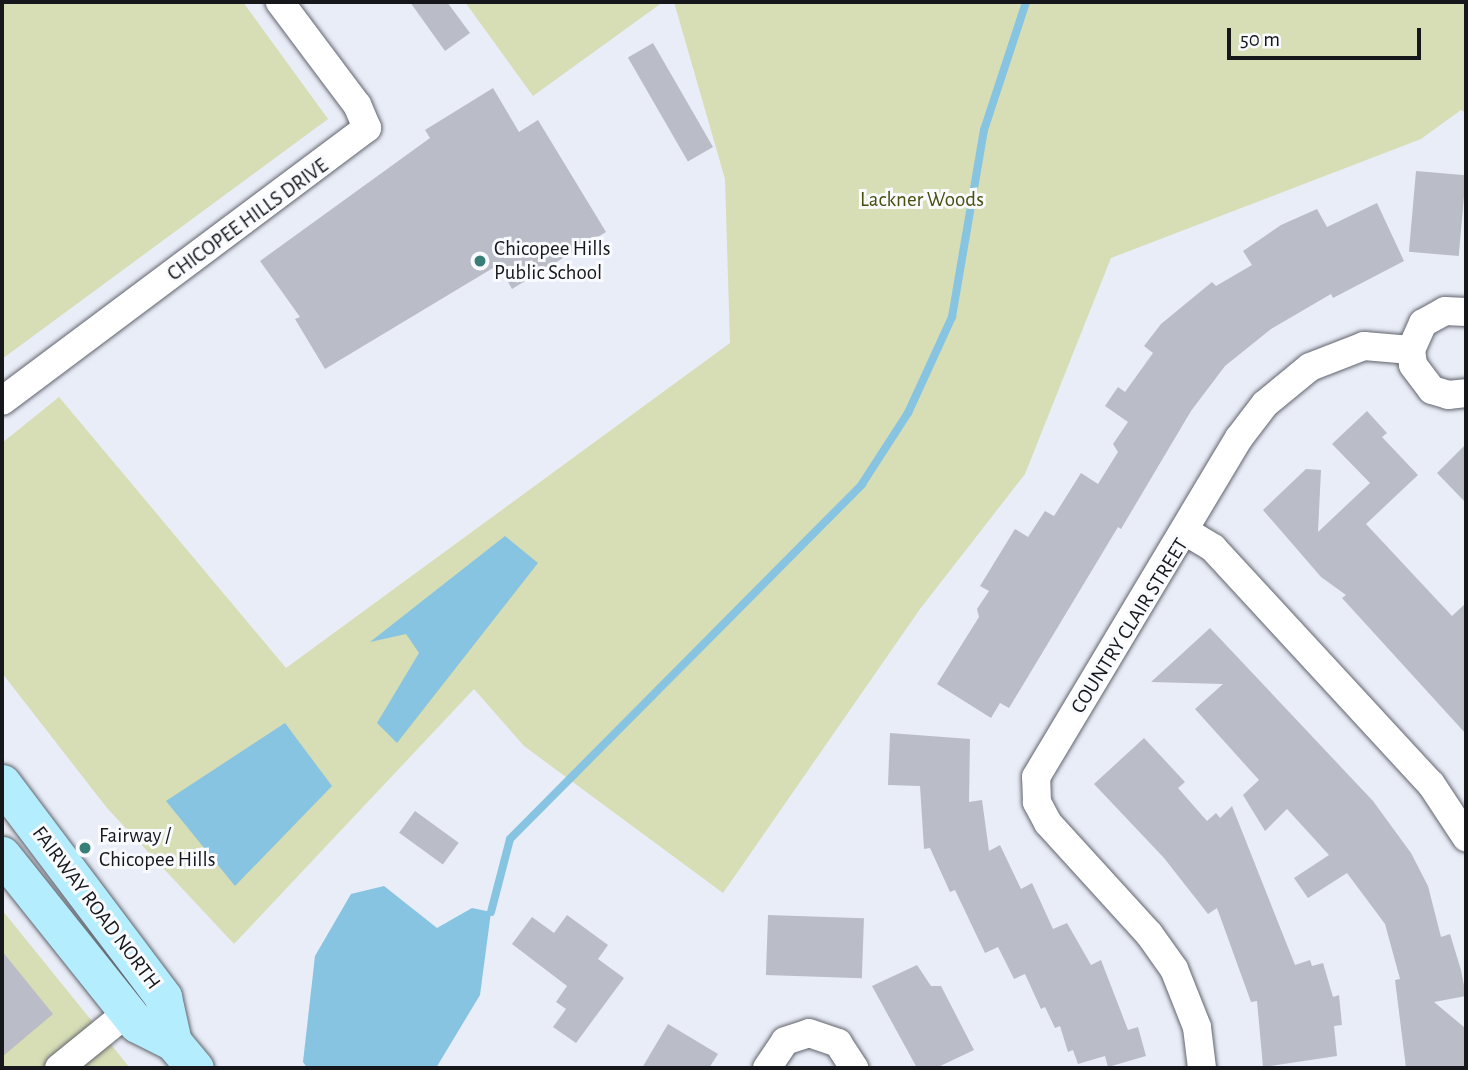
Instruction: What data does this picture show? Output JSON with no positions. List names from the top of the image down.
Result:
{
  "streets": {
    "main road": ["FAIRWAY ROAD NORTH"],
    "street": ["CHICOPEE HILLS DRIVE", "COUNTRY CLAIR STREET"]
  },
  "parks": ["Lackner Woods"],
  "places": ["Chicopee Hills Public School", "Fairway / Chicopee Hills"],
  "scale_bar": "50 m"
}
